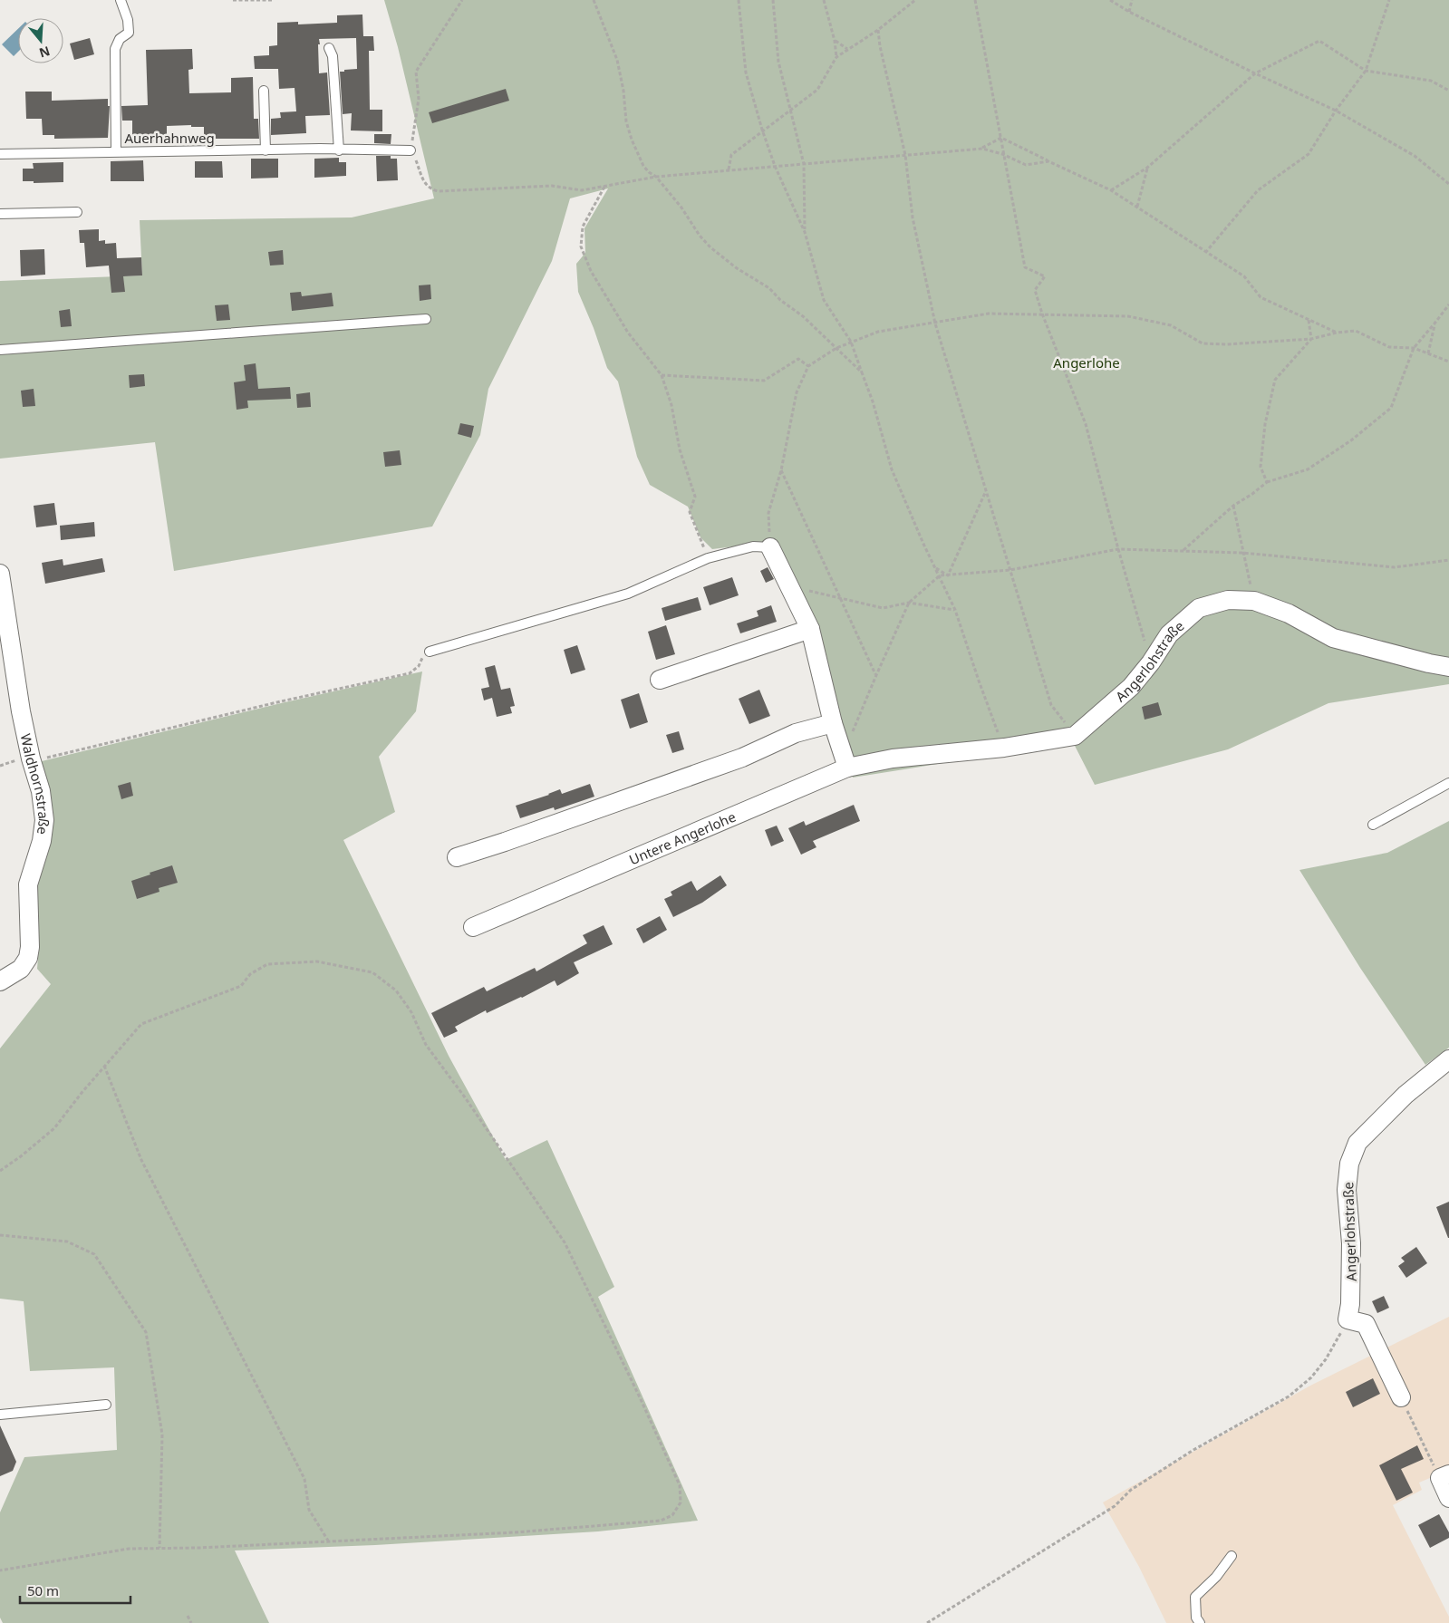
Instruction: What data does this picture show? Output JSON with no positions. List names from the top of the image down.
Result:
{
  "streets": {
    "street": ["Angerlohstraße", "Waldhornstraße", "Untere Angerlohe"],
    "lane": ["Auerhahnweg"]
  },
  "parks": ["Angerlohe"],
  "scale_bar": "50 m",
  "north": "bottom"
}
